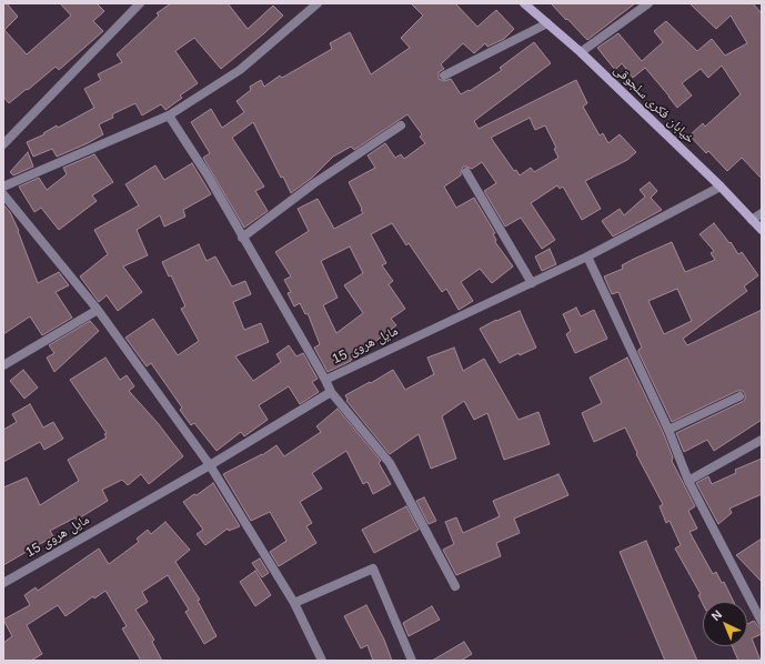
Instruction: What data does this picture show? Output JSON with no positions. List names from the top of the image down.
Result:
{
  "streets": {
    "street": ["خیابان فکری سلجوقی", "مایل هروی 15"]
  },
  "crossings": [
    ["خیابان فکری سلجوقی", "مایل هروی 15"]
  ],
  "north": "top left"
}
